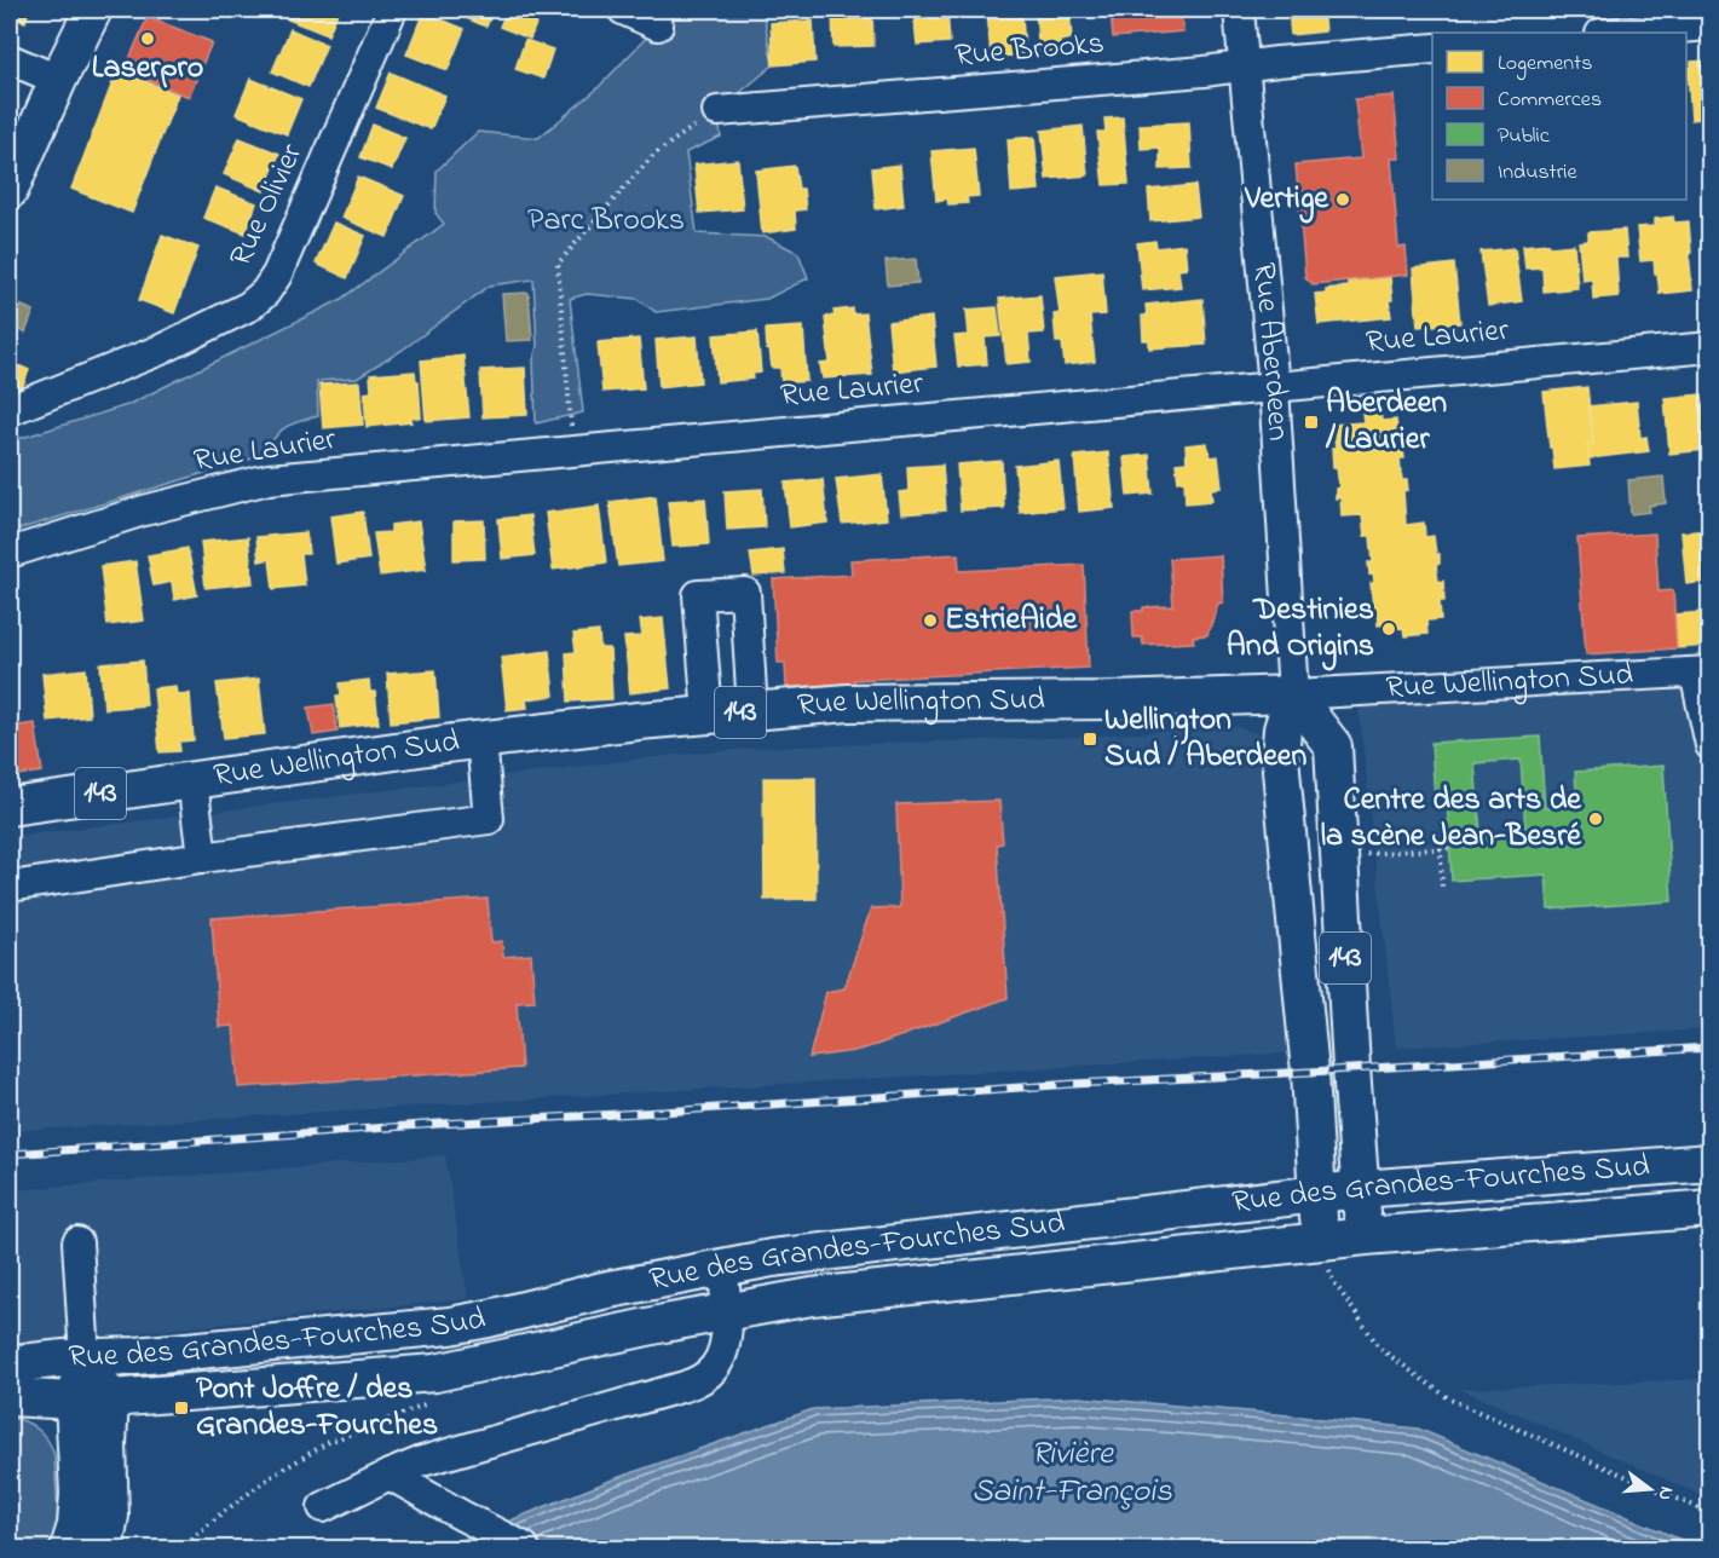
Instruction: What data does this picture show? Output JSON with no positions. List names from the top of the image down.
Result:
{
  "streets": {
    "main road": [
      "Rue Aberdeen",
      "Rue Wellington Sud",
      "143",
      "Rue des Grandes-Fourches Sud"
    ],
    "street": ["Rue Brooks", "Rue Olivier", "Rue Laurier"]
  },
  "crossings": [
    ["Rue Brooks", "Rue Aberdeen"],
    ["Rue Laurier", "Rue Aberdeen"],
    ["Rue Aberdeen", "Rue Wellington Sud"],
    ["Rue Aberdeen", "143"],
    ["Rue Aberdeen", "Rue des Grandes-Fourches Sud"],
    ["Rue Wellington Sud", "143"],
    ["143", "Rue des Grandes-Fourches Sud"]
  ],
  "water": ["Rivière Saint-François"],
  "parks": ["Parc Brooks"],
  "places": {
    "other": [
      "Laserpro",
      "Vertige",
      "EstrieAide",
      "Destinies And Origins",
      "Centre des arts de la scène Jean-Besré"
    ],
    "transit": ["Aberdeen / Laurier", "Wellington Sud / Aberdeen", "Pont Joffre / des Grandes-Fourches"]
  },
  "legend": [
    "Logements",
    "Commerces",
    "Public",
    "Industrie"
  ],
  "north": "right"
}
